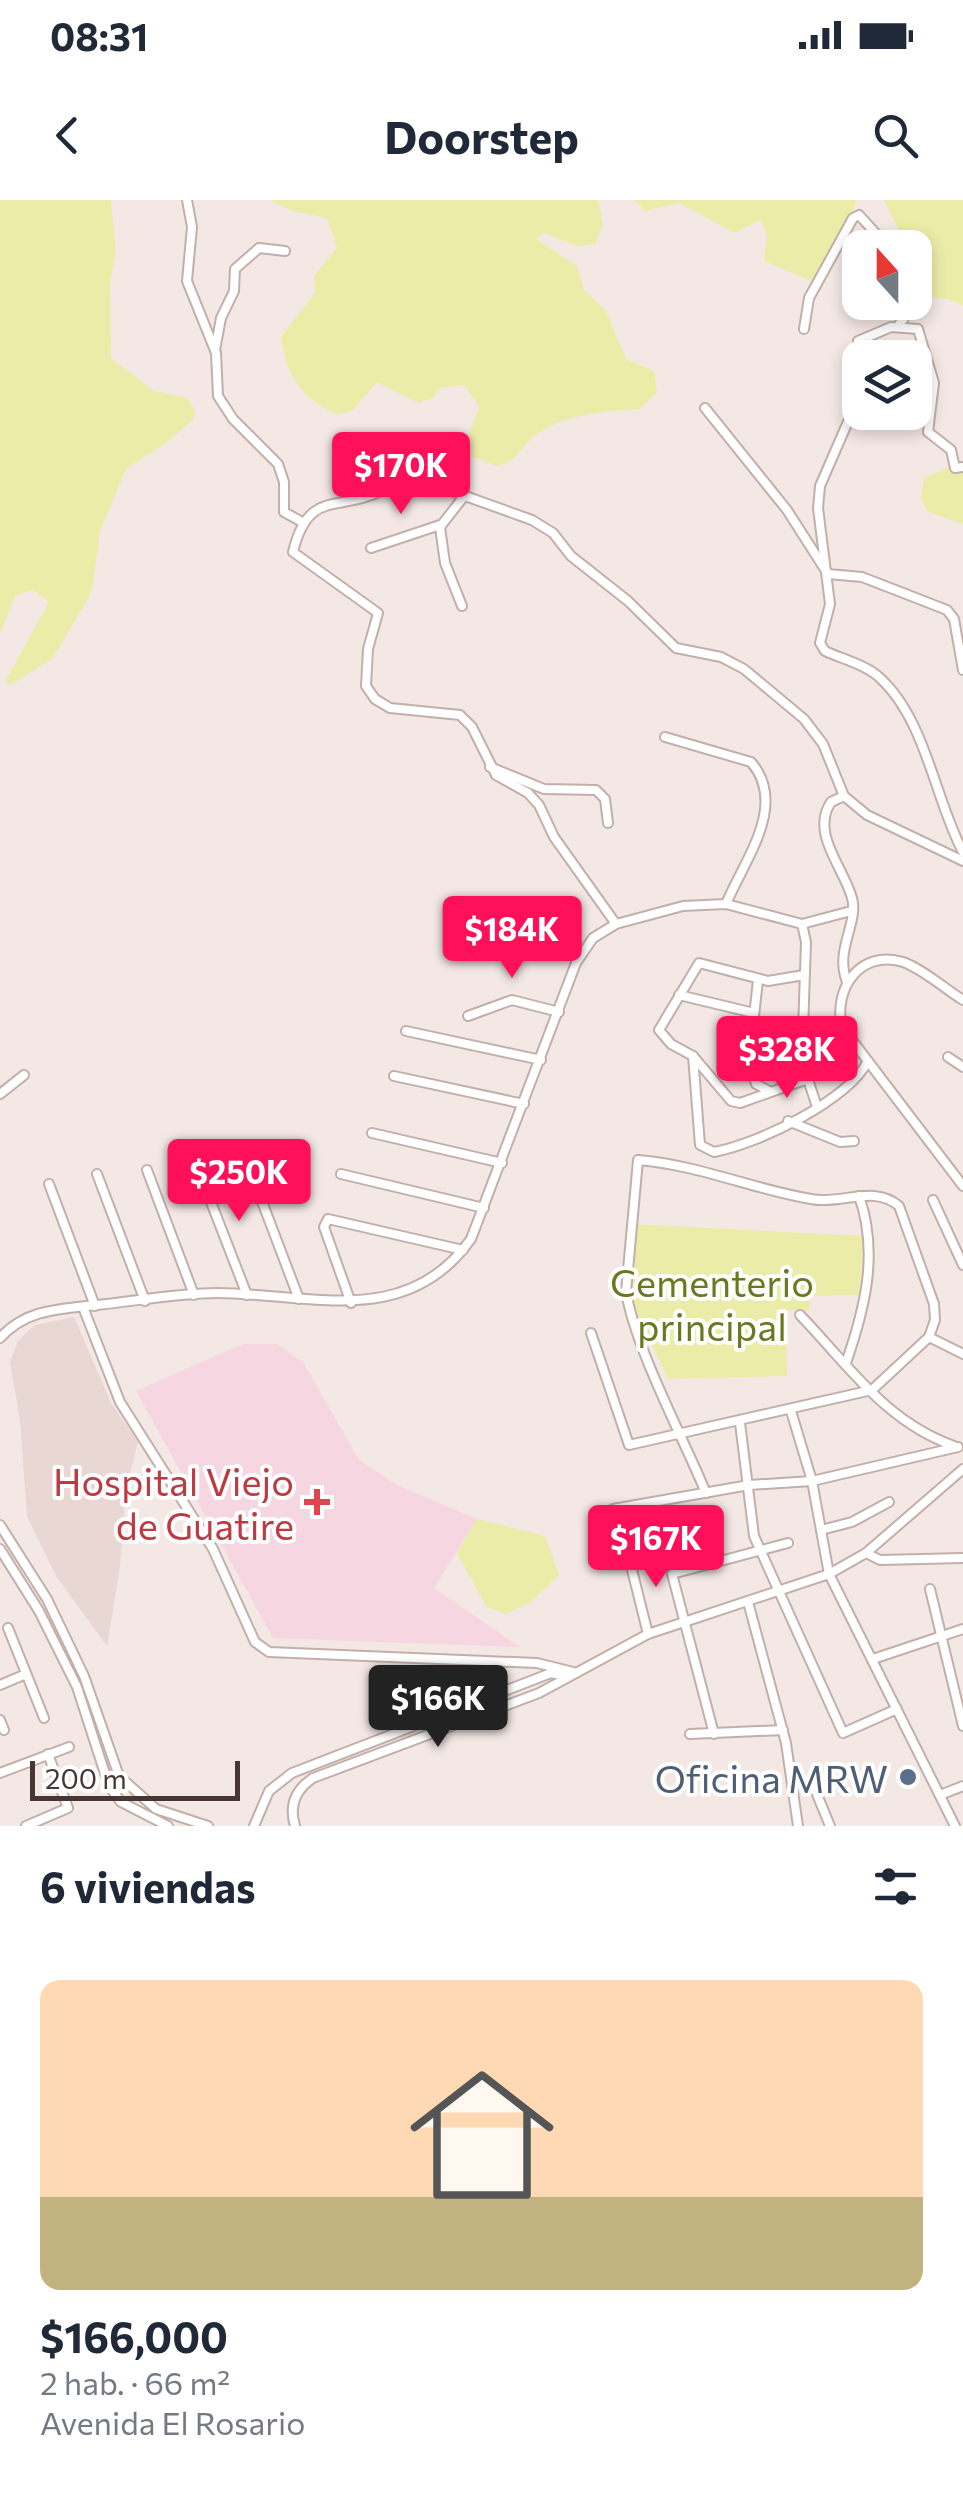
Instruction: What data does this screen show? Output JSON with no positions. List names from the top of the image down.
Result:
{
  "parks": ["Cementerio principal"],
  "places": {
    "health": ["Hospital Viejo de Guatire"],
    "other": ["Oficina MRW"]
  },
  "scale_bar": "200 m",
  "north": "top",
  "page": {
    "status": "08:31",
    "header": "Doorstep",
    "price": [
      "$170K",
      "$184K",
      "$328K",
      "$250K",
      "$167K",
      "$166K"
    ],
    "scale": "200 m",
    "heading": "6 viviendas",
    "list": [
      {
        "name": "$166,000",
        "note": "2 hab. · 66 m² · Avenida El Rosario"
      }
    ]
  }
}
